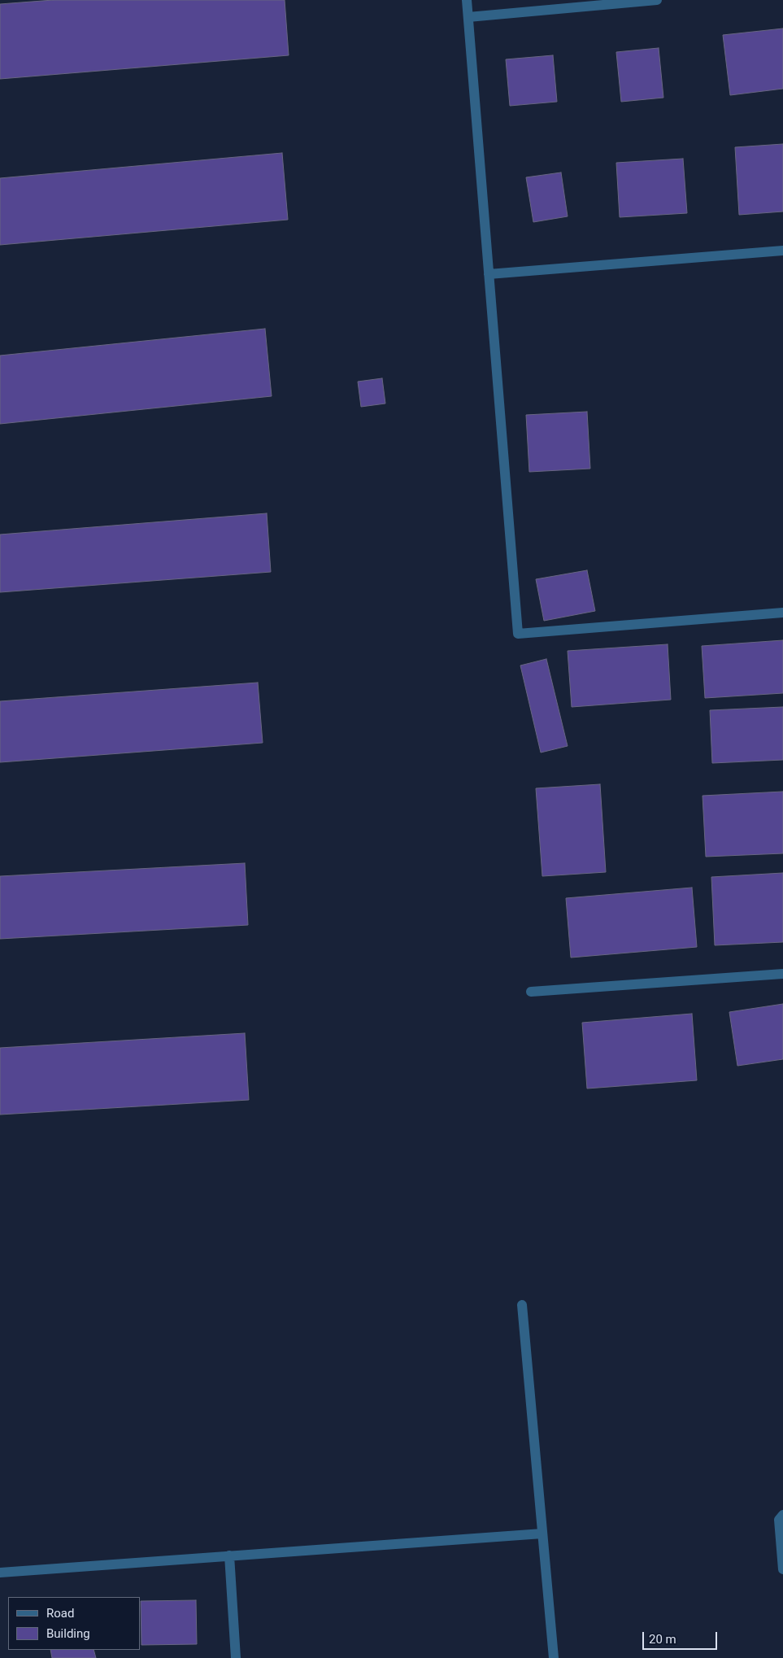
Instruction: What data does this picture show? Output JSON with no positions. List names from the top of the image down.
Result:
{
  "legend": ["Road", "Building"],
  "scale_bar": "20 m"
}
